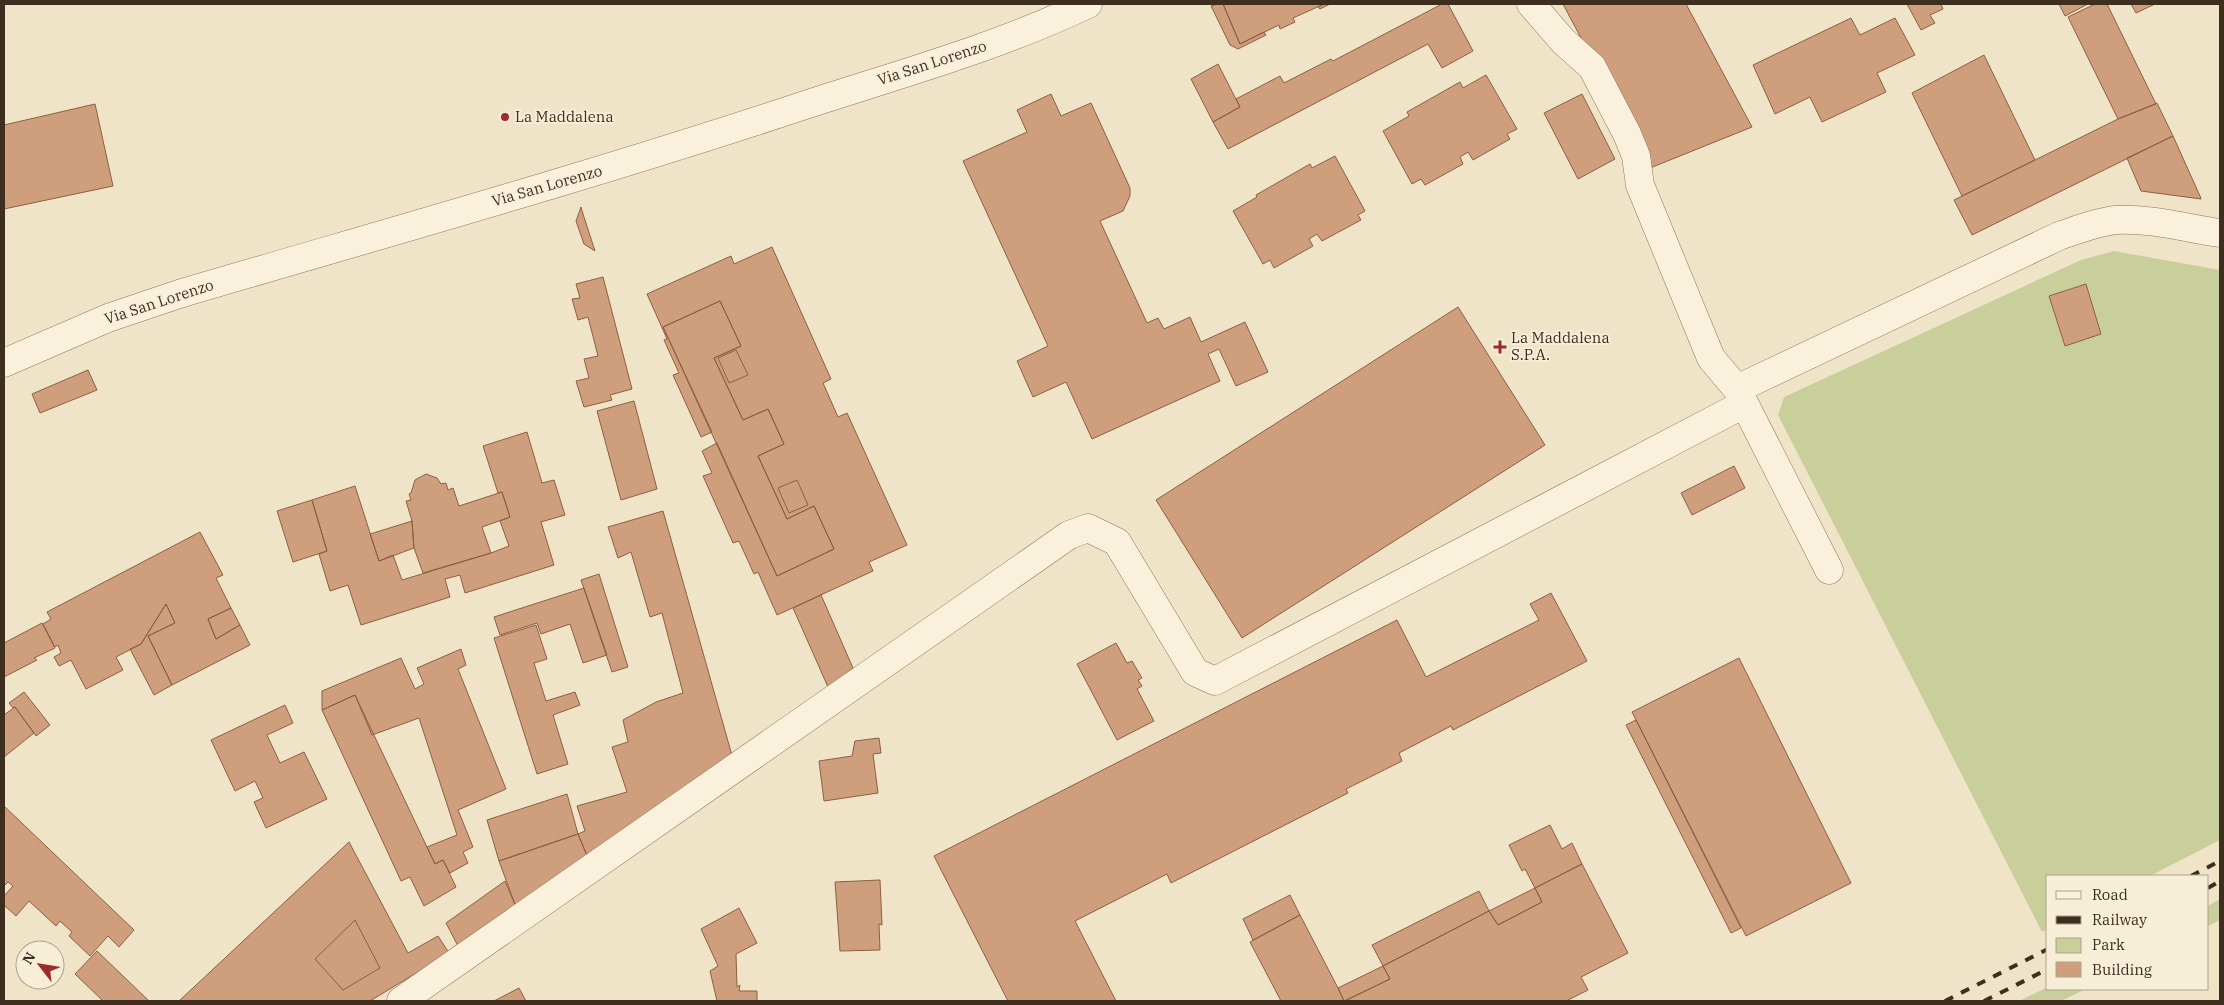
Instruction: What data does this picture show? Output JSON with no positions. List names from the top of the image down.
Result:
{
  "streets": {
    "street": ["Via San Lorenzo"]
  },
  "places": {
    "other": ["La Maddalena"],
    "health": ["La Maddalena S.P.A."]
  },
  "legend": [
    "Road",
    "Railway",
    "Park",
    "Building"
  ],
  "north": "top left"
}
